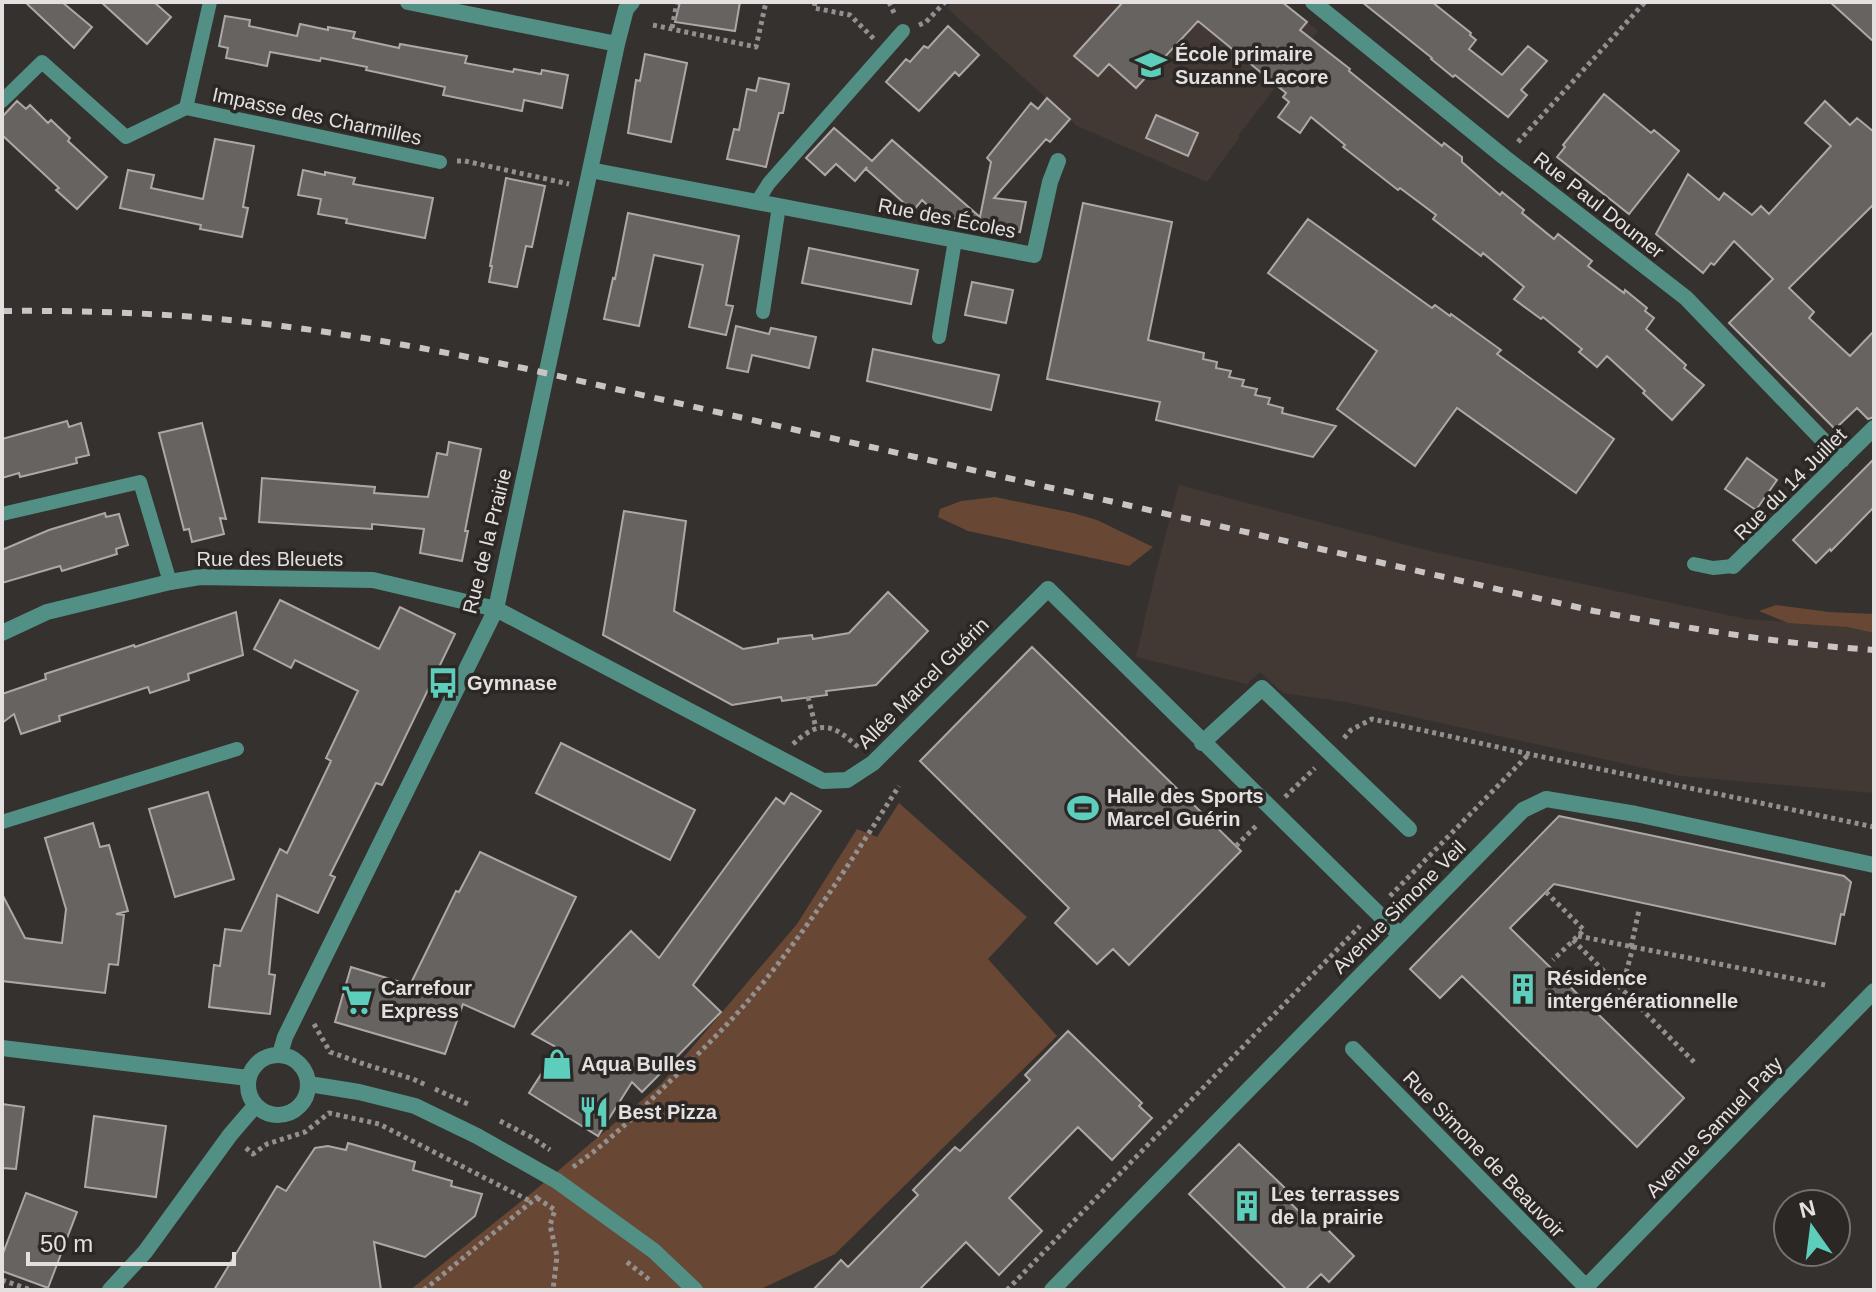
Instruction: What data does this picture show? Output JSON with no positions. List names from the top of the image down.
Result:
{
  "streets": {
    "street": [
      "Rue Paul Doumer",
      "Rue des Écoles",
      "Rue du 14 Juillet",
      "Rue de la Prairie",
      "Rue des Bleuets",
      "Allée Marcel Guérin",
      "Avenue Simone Veil",
      "Avenue Samuel Paty",
      "Rue Simone de Beauvoir"
    ],
    "lane": ["Impasse des Charmilles"]
  },
  "crossings": [
    ["Rue Paul Doumer", "Rue du 14 Juillet"],
    ["Rue des Écoles", "Rue de la Prairie"],
    ["Rue de la Prairie", "Rue des Bleuets"],
    ["Rue de la Prairie", "Allée Marcel Guérin"],
    ["Rue des Bleuets", "Allée Marcel Guérin"],
    ["Allée Marcel Guérin", "Avenue Simone Veil"],
    ["Avenue Samuel Paty", "Rue Simone de Beauvoir"]
  ],
  "places": {
    "school or university": ["École primaire Suzanne Lacore"],
    "bus stop": ["Gymnase"],
    "sports": ["Halle des Sports Marcel Guérin"],
    "building": ["Résidence intergénérationnelle", "Les terrasses de la prairie"],
    "supermarket": ["Carrefour Express"],
    "shop": ["Aqua Bulles"],
    "restaurant": ["Best Pizza"]
  },
  "scale_bar": "50 m",
  "north": "top"
}
